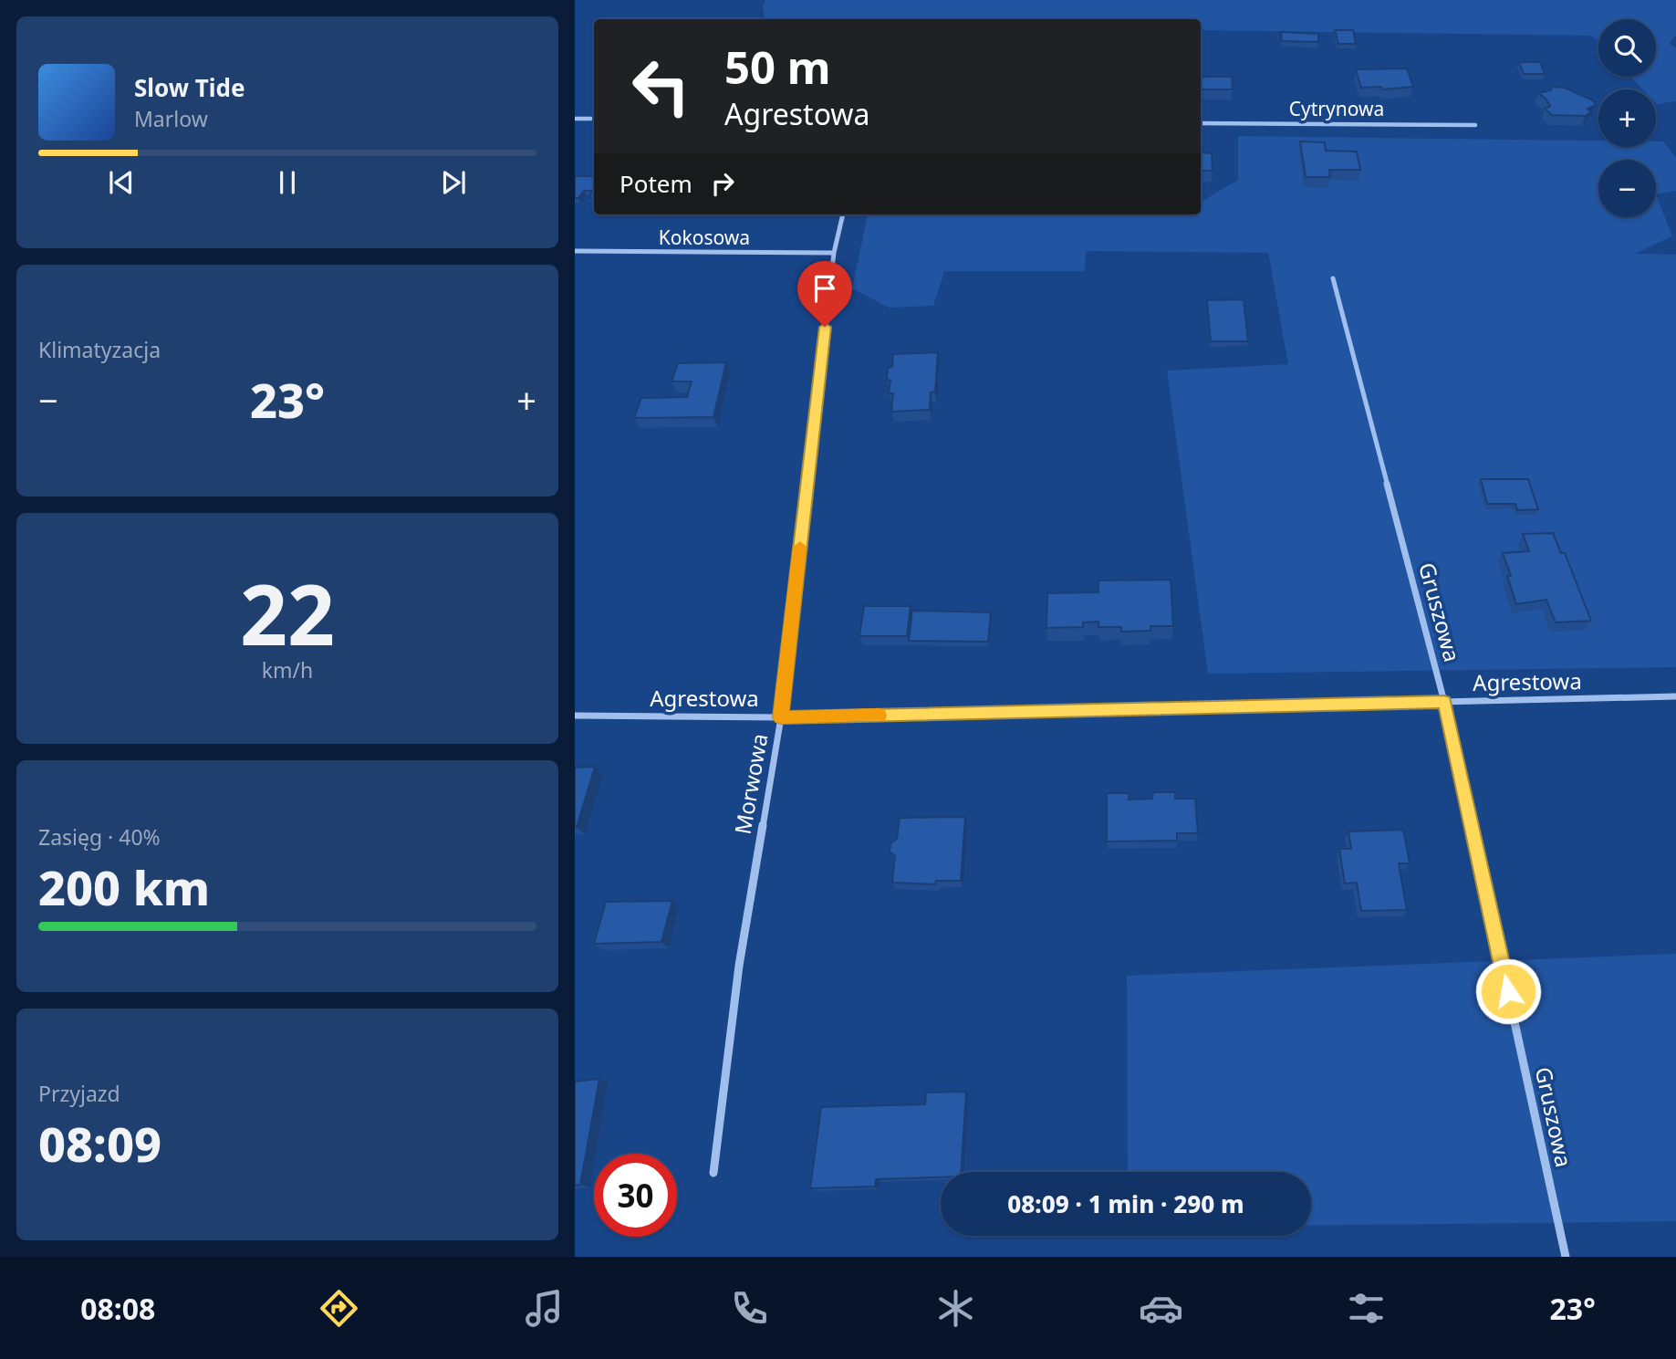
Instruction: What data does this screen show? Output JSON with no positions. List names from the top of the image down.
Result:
{
  "streets": {
    "street": [
      "Cytrynowa",
      "Kokosowa",
      "Gruszowa",
      "Agrestowa",
      "Morwowa"
    ]
  },
  "crossings": [
    ["Kokosowa", "Morwowa"],
    ["Gruszowa", "Agrestowa"],
    ["Agrestowa", "Morwowa"]
  ],
  "page": {
    "map_buttons": ["+", "−"],
    "turn": ["50 m", "Agrestowa"],
    "song": ["Slow Tide", "Marlow"],
    "then": "Potem",
    "tile": [
      "Klimatyzacja",
      ["22", "km/h"],
      ["Zasięg · 40%", "200 km"],
      ["Przyjazd", "08:09"]
    ],
    "heat": ["−", "23°", "+"],
    "limit": "30",
    "trip": "08:09 · 1 min · 290 m",
    "tabs": ["08:08", "23°"]
  }
}
